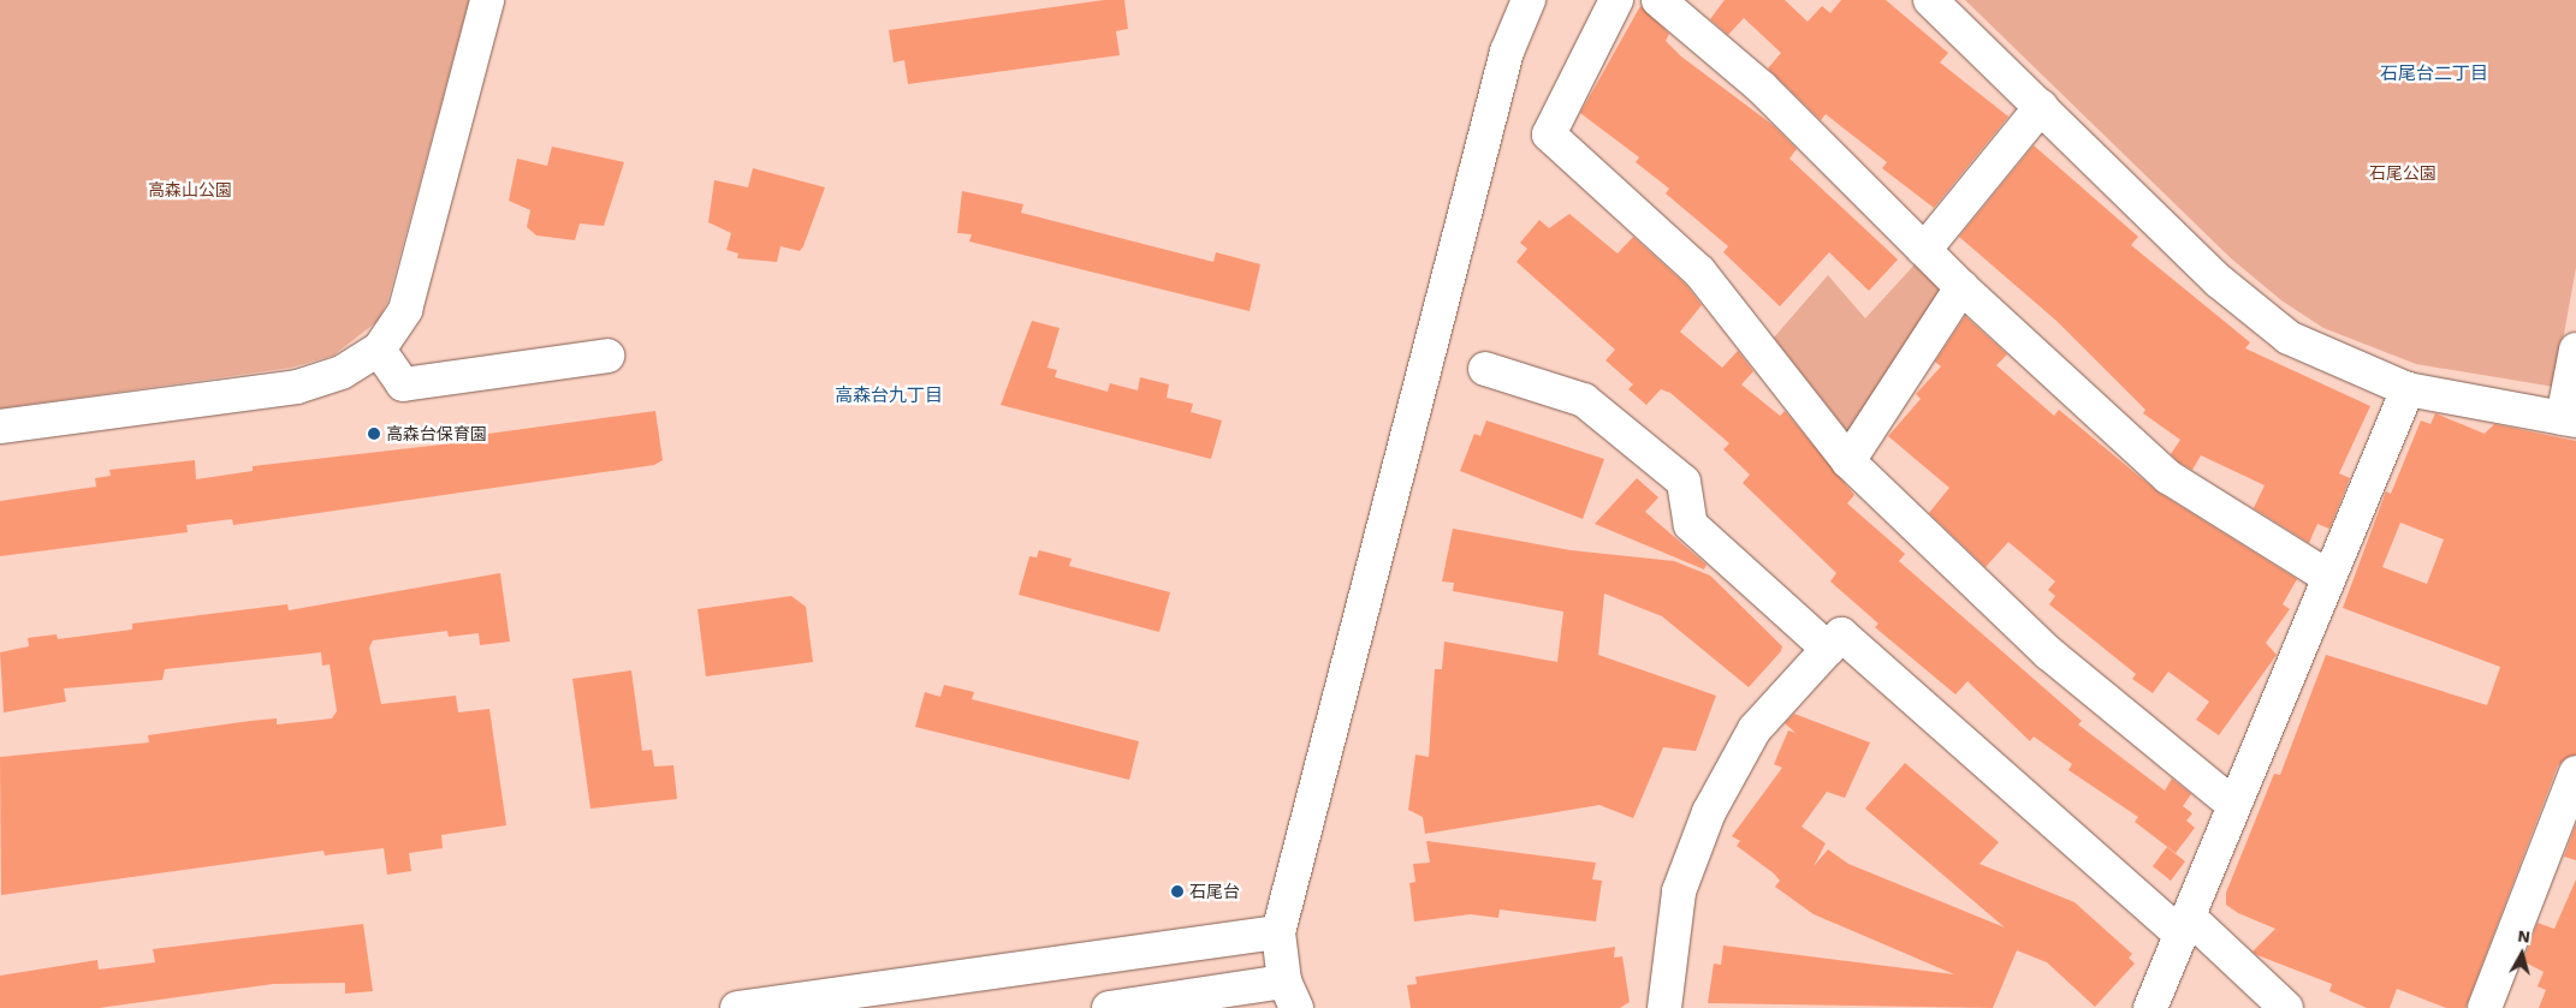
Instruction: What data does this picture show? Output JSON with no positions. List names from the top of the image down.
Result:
{
  "districts": ["石尾台二丁目", "高森台九丁目"],
  "parks": ["石尾公園", "高森山公園"],
  "places": ["高森台保育園", "石尾台"],
  "north": "top"
}
